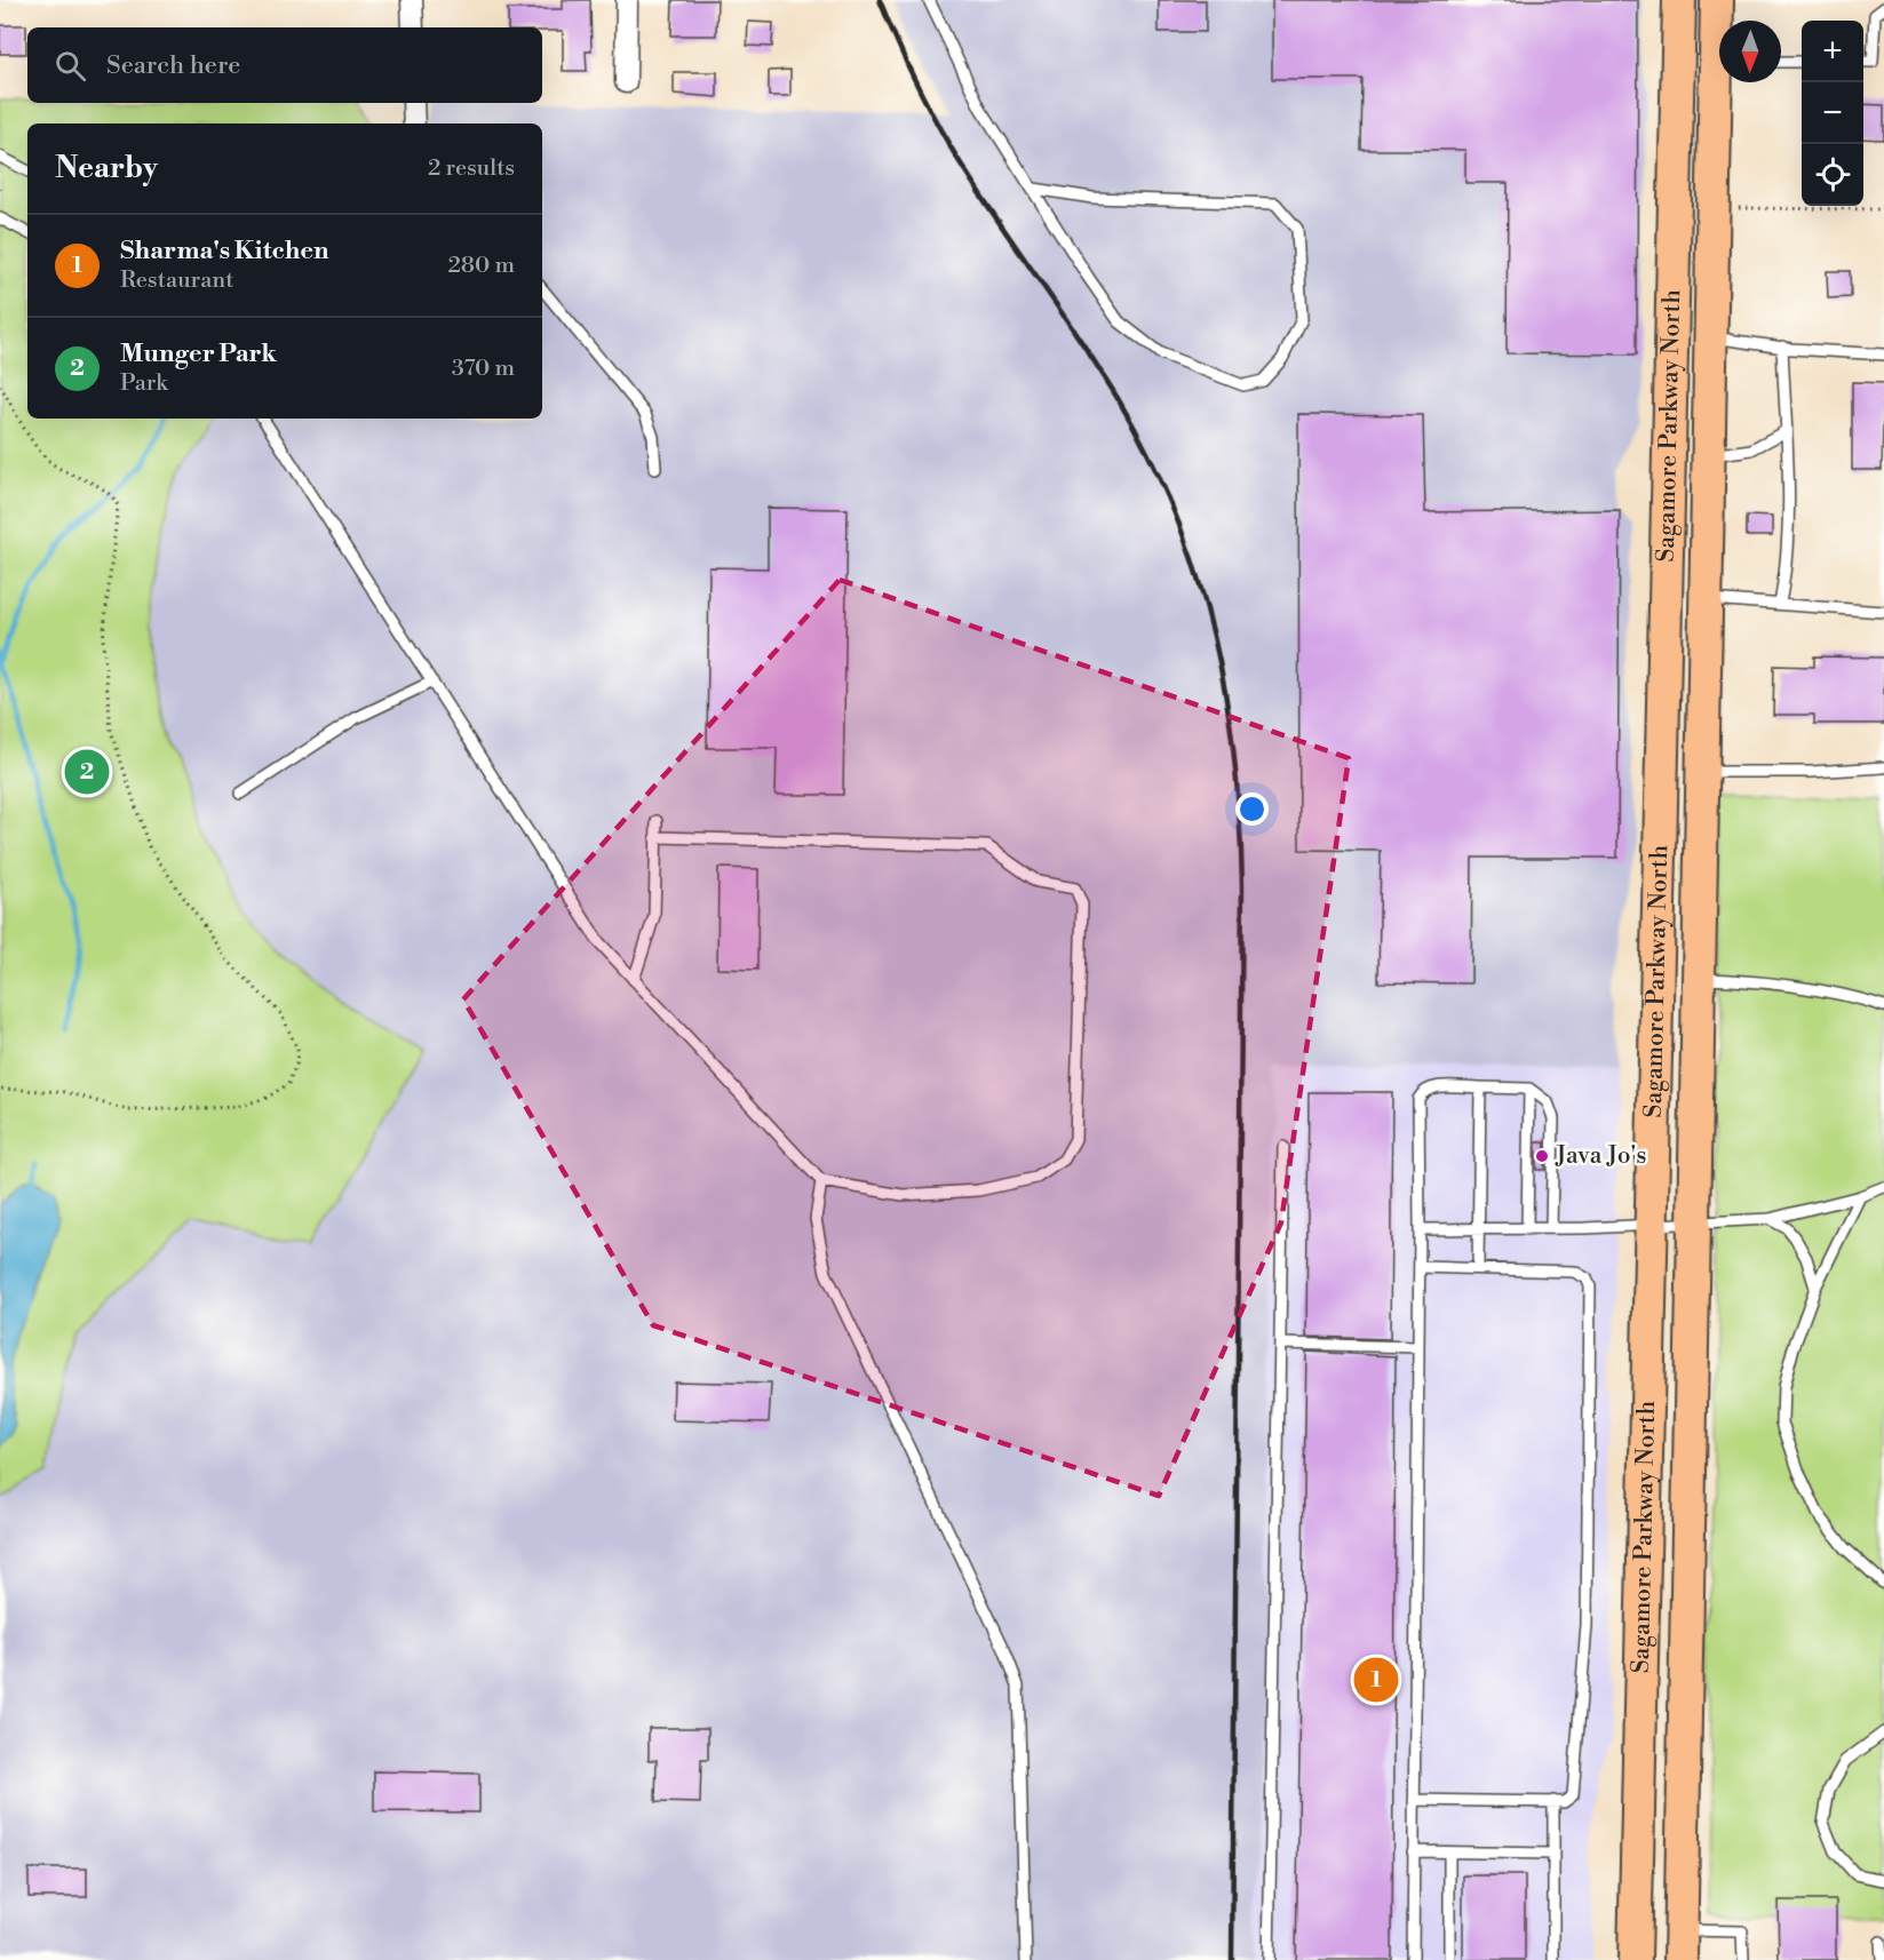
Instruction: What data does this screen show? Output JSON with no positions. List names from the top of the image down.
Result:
{
  "streets": {
    "main road": ["Sagamore Parkway North"]
  },
  "places": ["Java Jo's"],
  "north": "bottom",
  "page": {
    "map_buttons": ["+", "−"],
    "search": "Search here",
    "heading": ["Nearby", "2 results"],
    "list": [
      {
        "mark": "1",
        "name": "Sharma's Kitchen",
        "note": "Restaurant",
        "value": "280 m"
      },
      {
        "mark": "2",
        "name": "Munger Park",
        "note": "Park",
        "value": "370 m"
      }
    ],
    "pins": ["2", "1"]
  }
}
